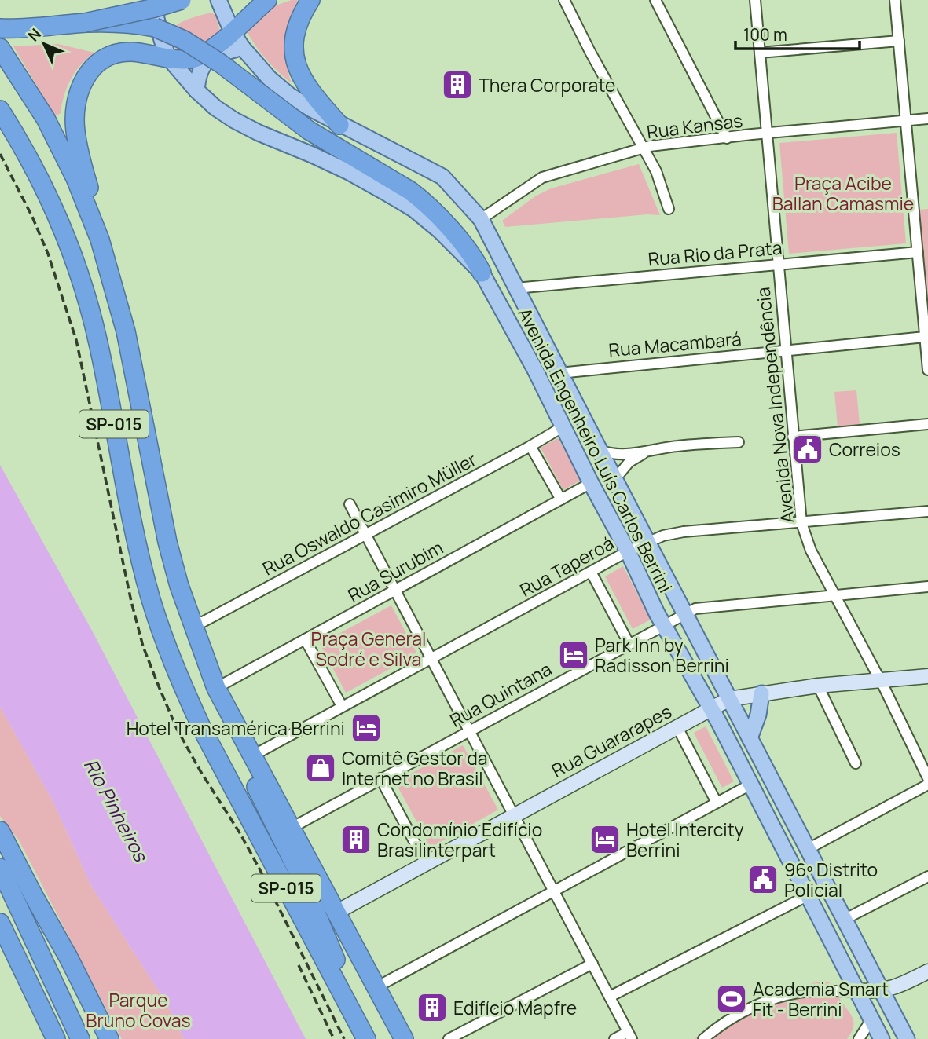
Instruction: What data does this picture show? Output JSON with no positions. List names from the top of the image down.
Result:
{
  "streets": {
    "highway": ["SP-015"],
    "main road": ["Avenida Engenheiro Luís Carlos Berrini"],
    "street": [
      "Rua Kansas",
      "Rua Rio da Prata",
      "Rua Macambará",
      "Avenida Nova Independência",
      "Rua Oswaldo Casimiro Müller",
      "Rua Taperoá",
      "Rua Surubim",
      "Rua Quintana",
      "Rua Guararapes"
    ]
  },
  "crossings": [
    ["Rua Kansas", "Avenida Nova Independência"],
    ["Rua Kansas", "Avenida Engenheiro Luís Carlos Berrini"],
    ["Rua Rio da Prata", "Avenida Nova Independência"],
    ["Rua Rio da Prata", "Avenida Engenheiro Luís Carlos Berrini"],
    ["Rua Macambará", "Avenida Nova Independência"],
    ["Rua Macambará", "Avenida Engenheiro Luís Carlos Berrini"],
    ["Avenida Nova Independência", "Rua Taperoá"],
    ["Avenida Nova Independência", "Rua Quintana"],
    ["Avenida Nova Independência", "Rua Guararapes"],
    ["Avenida Engenheiro Luís Carlos Berrini", "Rua Oswaldo Casimiro Müller"],
    ["Avenida Engenheiro Luís Carlos Berrini", "Rua Taperoá"],
    ["Avenida Engenheiro Luís Carlos Berrini", "Rua Surubim"],
    ["Avenida Engenheiro Luís Carlos Berrini", "Rua Quintana"],
    ["Avenida Engenheiro Luís Carlos Berrini", "Rua Guararapes"]
  ],
  "water": ["Rio Pinheiros"],
  "parks": ["Praça Acibe Ballan Camasmie", "Praça General Sodré e Silva", "Parque Bruno Covas"],
  "places": {
    "building": ["Thera Corporate", "Condomínio Edifício Brasilinterpart", "Edifício Mapfre"],
    "public building": ["Correios", "96º Distrito Policial"],
    "hotel": ["Park Inn by Radisson Berrini", "Hotel Transamérica Berrini", "Hotel Intercity Berrini"],
    "shop": ["Comitê Gestor da Internet no Brasil"],
    "sports": ["Academia Smart Fit - Berrini"]
  },
  "scale_bar": "100 m",
  "north": "top left"
}
